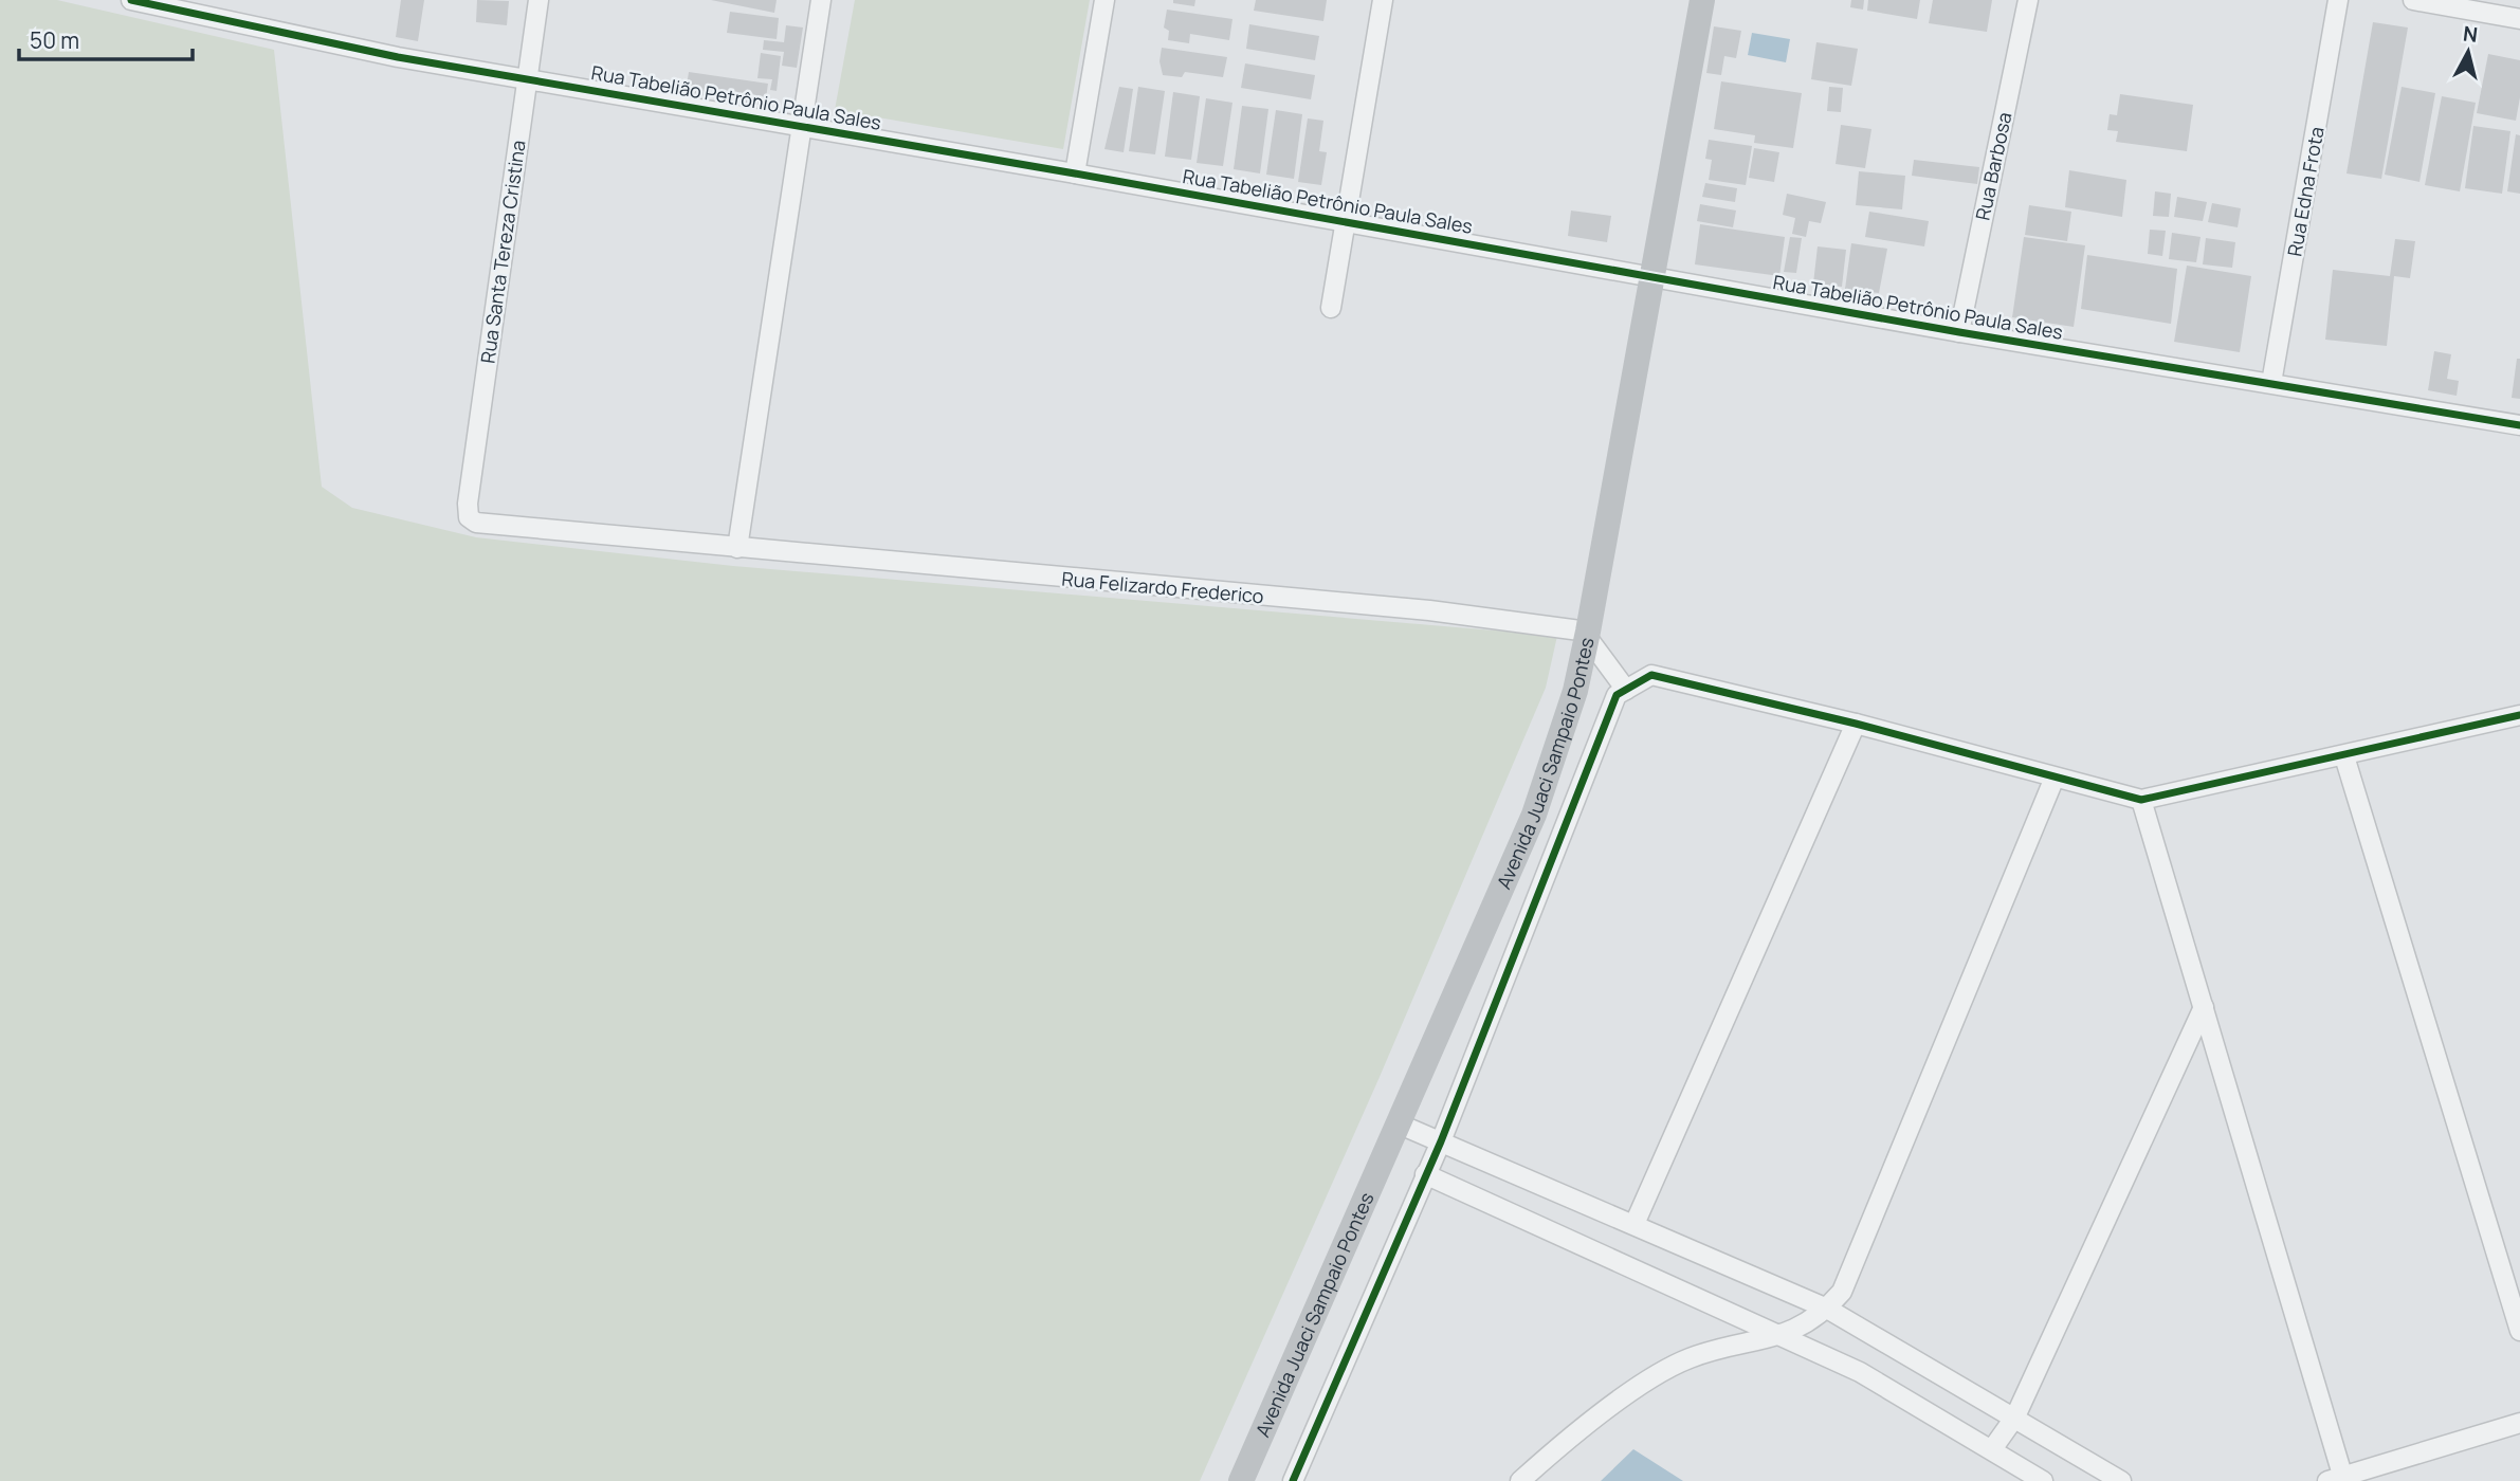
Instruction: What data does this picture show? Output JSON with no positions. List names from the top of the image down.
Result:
{
  "streets": {
    "main road": ["Avenida Juaci Sampaio Pontes"],
    "street": [
      "Rua Tabelião Petrônio Paula Sales",
      "Rua Barbosa",
      "Rua Edna Frota",
      "Rua Santa Tereza Cristina",
      "Rua Felizardo Frederico"
    ]
  },
  "crossings": [
    ["Rua Tabelião Petrônio Paula Sales", "Rua Barbosa"],
    ["Rua Tabelião Petrônio Paula Sales", "Rua Edna Frota"],
    ["Rua Tabelião Petrônio Paula Sales", "Rua Santa Tereza Cristina"],
    ["Rua Tabelião Petrônio Paula Sales", "Avenida Juaci Sampaio Pontes"],
    ["Rua Santa Tereza Cristina", "Rua Felizardo Frederico"],
    ["Rua Felizardo Frederico", "Avenida Juaci Sampaio Pontes"]
  ],
  "scale_bar": "50 m",
  "north": "top"
}
